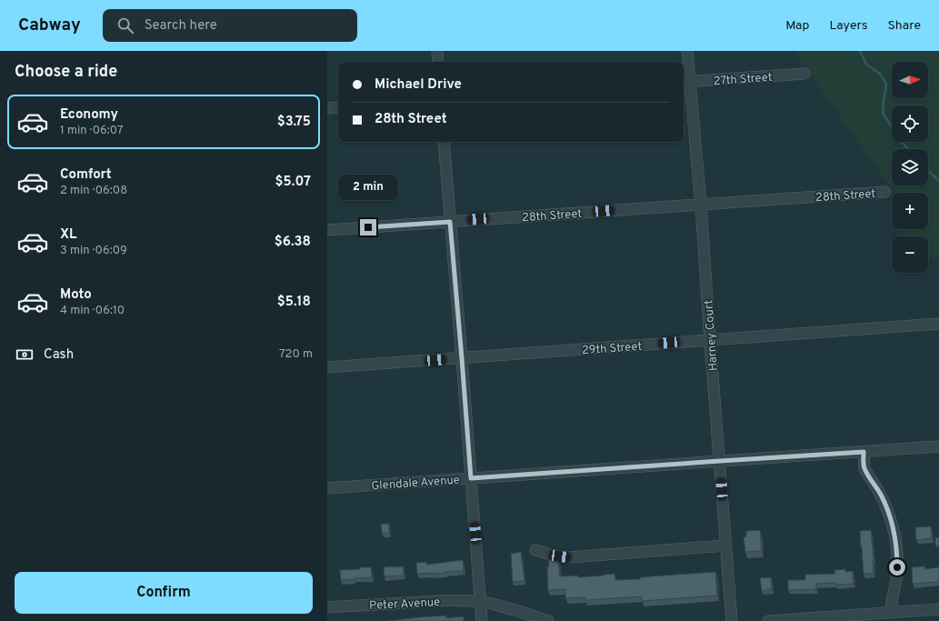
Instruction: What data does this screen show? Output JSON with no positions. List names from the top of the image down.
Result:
{
  "streets": {
    "street": [
      "27th Street",
      "28th Street",
      "Harney Court",
      "29th Street",
      "Glendale Avenue",
      "Peter Avenue"
    ]
  },
  "crossings": [
    ["27th Street", "Harney Court"],
    ["28th Street", "Harney Court"],
    ["Harney Court", "29th Street"],
    ["Harney Court", "Glendale Avenue"]
  ],
  "north": "right",
  "page": {
    "header": "Cabway",
    "search": "Search here",
    "nav": ["Map", "Layers", "Share"],
    "heading": "Choose a ride",
    "map_buttons": ["+", "−"],
    "banner": ["Michael Drive", "28th Street"],
    "list": [
      {
        "name": "Economy",
        "note": "1 min · 06:07",
        "value": "$3.75"
      },
      {
        "name": "Comfort",
        "note": "2 min · 06:08",
        "value": "$5.07"
      },
      {
        "name": "XL",
        "note": "3 min · 06:09",
        "value": "$6.38"
      },
      {
        "name": "Moto",
        "note": "4 min · 06:10",
        "value": "$5.18"
      }
    ],
    "bubble": "2 min",
    "pay": ["Cash", "720 m"],
    "buttons": "Confirm"
  }
}
